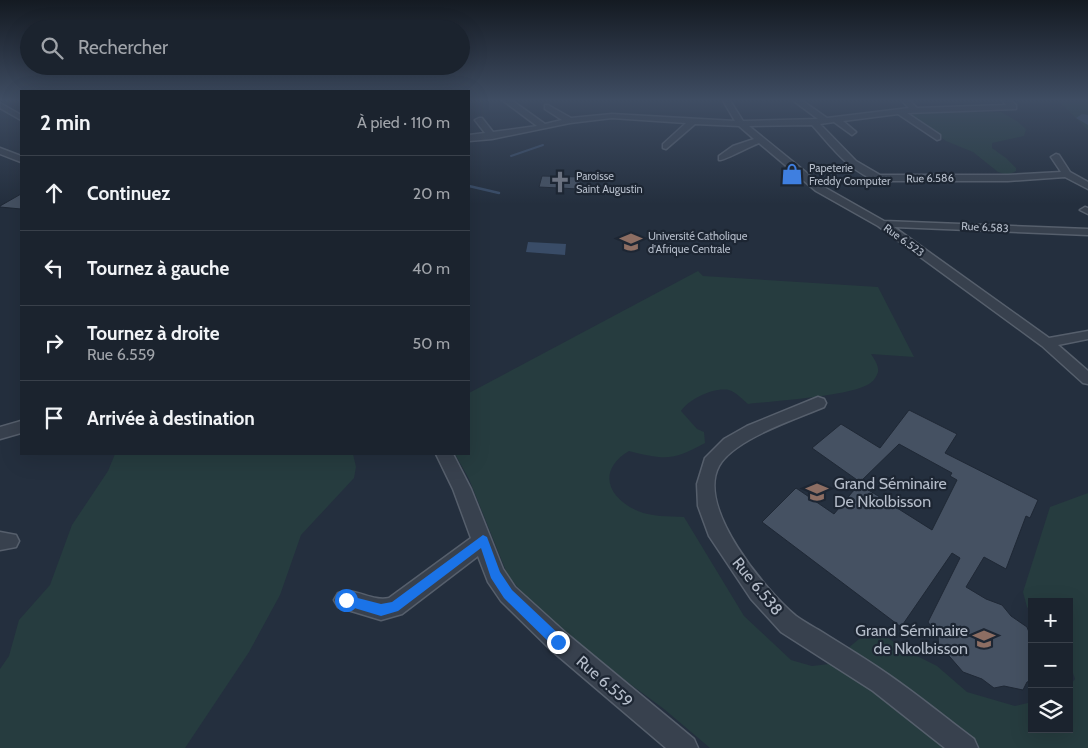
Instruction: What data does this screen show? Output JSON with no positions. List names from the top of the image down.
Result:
{
  "streets": {
    "street": [
      "Rue 6.586",
      "Rue 6.583",
      "Rue 6.523",
      "Rue 6.538",
      "Rue 6.559"
    ]
  },
  "crossings": [
    ["Rue 6.583", "Rue 6.523"]
  ],
  "places": {
    "shop": ["Papeterie Freddy Computer"],
    "church": ["Paroisse Saint Augustin"],
    "school or university": ["Université Catholique d'Afrique Centrale", "Grand Séminaire De Nkolbisson", "Grand Séminaire de Nkolbisson"]
  },
  "page": {
    "search": "Rechercher",
    "heading": ["2 min", "À pied · 110 m"],
    "list": [
      ["Continuez", "20 m"],
      ["Tournez à gauche", "40 m"],
      ["Tournez à droite", "Rue 6.559", "50 m"],
      "Arrivée à destination"
    ],
    "map_buttons": ["+", "−"]
  }
}
